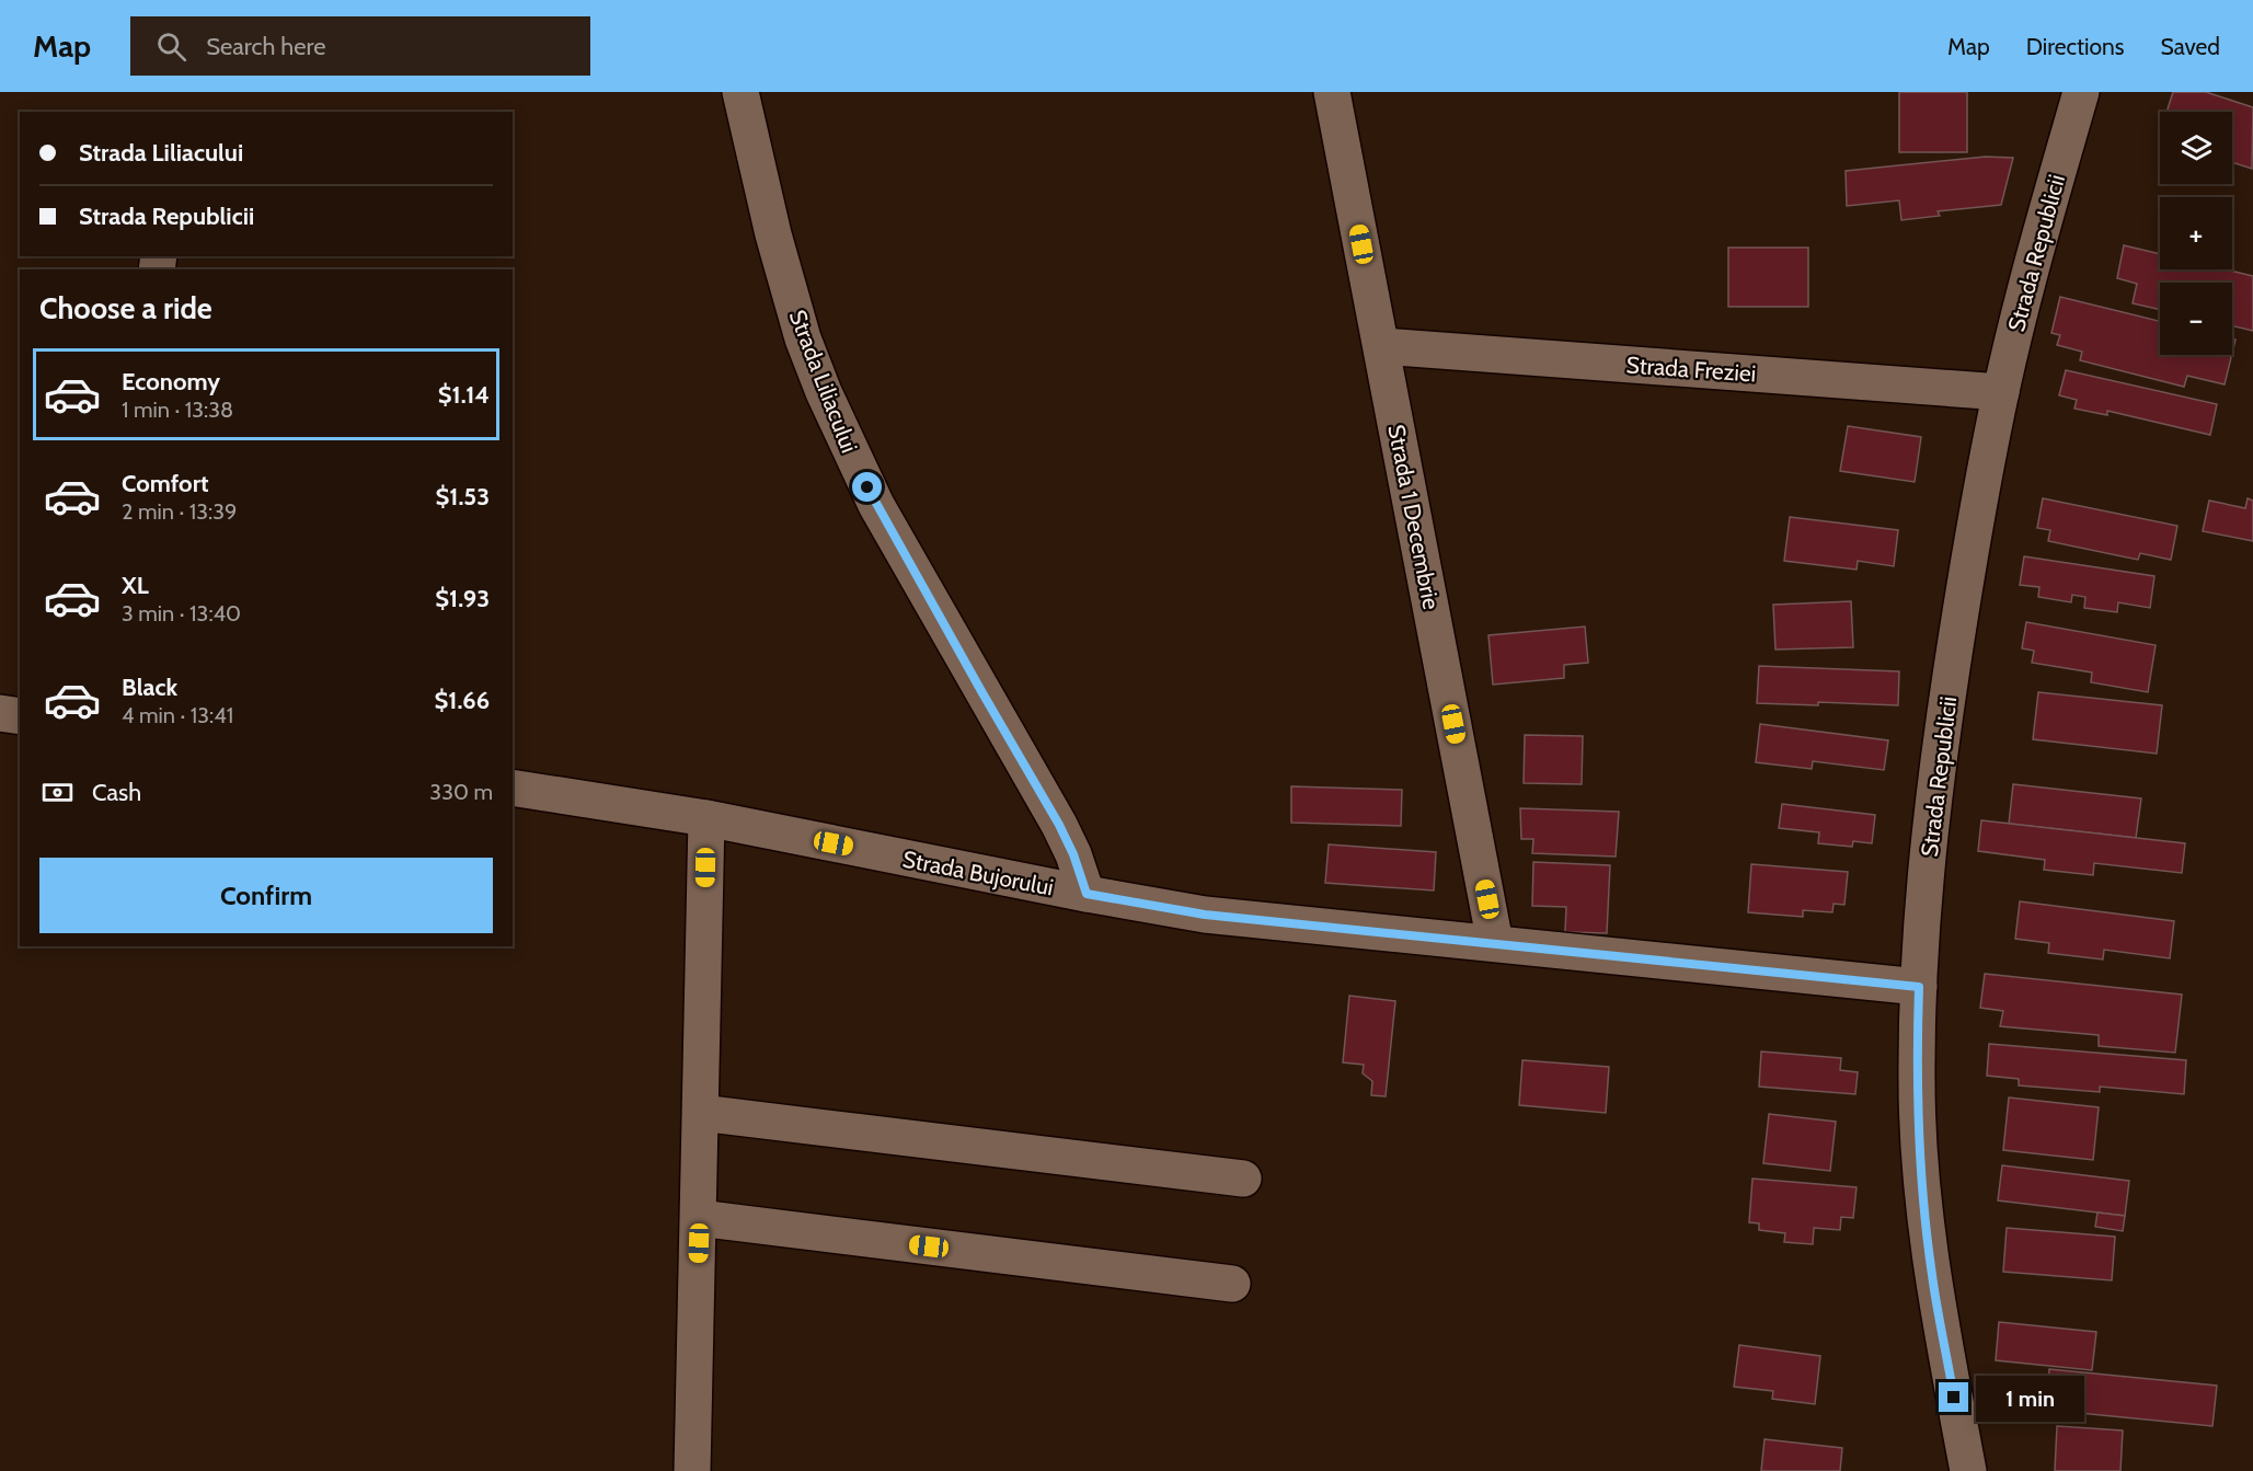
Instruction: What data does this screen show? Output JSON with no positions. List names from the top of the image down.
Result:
{
  "streets": {
    "street": [
      "Strada Republicii",
      "Strada Freziei",
      "Strada Liliacului",
      "Strada 1 Decembrie",
      "Strada Bujorului"
    ]
  },
  "crossings": [
    ["Strada Republicii", "Strada Freziei"],
    ["Strada Republicii", "Strada Bujorului"],
    ["Strada Freziei", "Strada 1 Decembrie"],
    ["Strada Liliacului", "Strada Bujorului"],
    ["Strada 1 Decembrie", "Strada Bujorului"]
  ],
  "page": {
    "header": "Map",
    "search": "Search here",
    "nav": ["Map", "Directions", "Saved"],
    "map_buttons": ["+", "−"],
    "banner": ["Strada Liliacului", "Strada Republicii"],
    "heading": "Choose a ride",
    "list": [
      {
        "name": "Economy",
        "note": "1 min · 13:38",
        "value": "$1.14"
      },
      {
        "name": "Comfort",
        "note": "2 min · 13:39",
        "value": "$1.53"
      },
      {
        "name": "XL",
        "note": "3 min · 13:40",
        "value": "$1.93"
      },
      {
        "name": "Black",
        "note": "4 min · 13:41",
        "value": "$1.66"
      }
    ],
    "pay": ["Cash", "330 m"],
    "buttons": "Confirm",
    "bubble": "1 min"
  }
}
